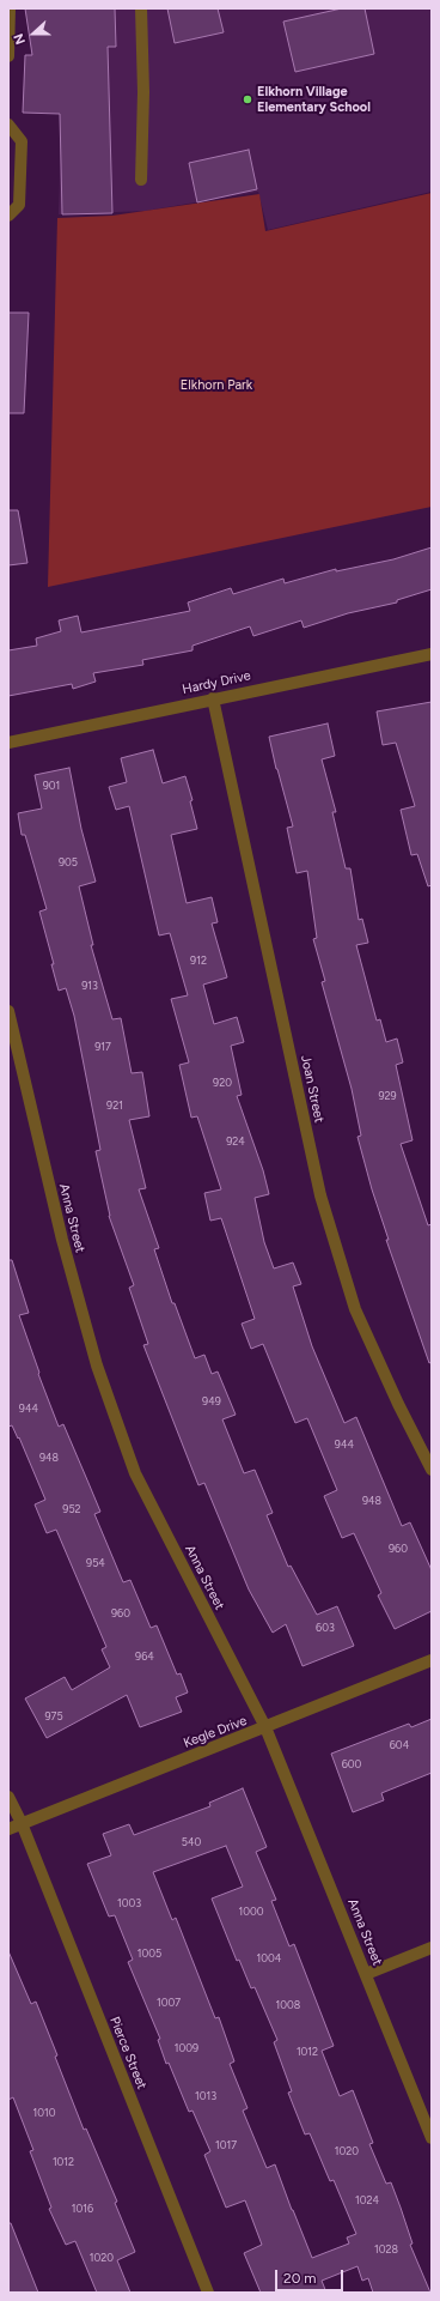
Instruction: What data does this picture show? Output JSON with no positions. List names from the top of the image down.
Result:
{
  "streets": {
    "street": [
      "Hardy Drive",
      "Joan Street",
      "Anna Street",
      "Kegle Drive",
      "Pierce Street"
    ]
  },
  "crossings": [
    ["Hardy Drive", "Joan Street"],
    ["Anna Street", "Kegle Drive"],
    ["Kegle Drive", "Pierce Street"]
  ],
  "parks": ["Elkhorn Park"],
  "places": ["Elkhorn Village Elementary School"],
  "house_numbers": [
    "901",
    "905",
    "912",
    "913",
    "917",
    "920",
    "929",
    "921",
    "924",
    "949",
    "944",
    "944",
    "948",
    "948",
    "952",
    "960",
    "954",
    "960",
    "603",
    "964",
    "975",
    "604",
    "600",
    "540",
    "1003",
    "1000",
    "1005",
    "1004",
    "1007",
    "1008",
    "1009",
    "1012",
    "1013",
    "1010",
    "1017",
    "1020",
    "1012",
    "1024",
    "1016",
    "1028",
    "1020"
  ],
  "scale_bar": "20 m",
  "north": "left"
}
